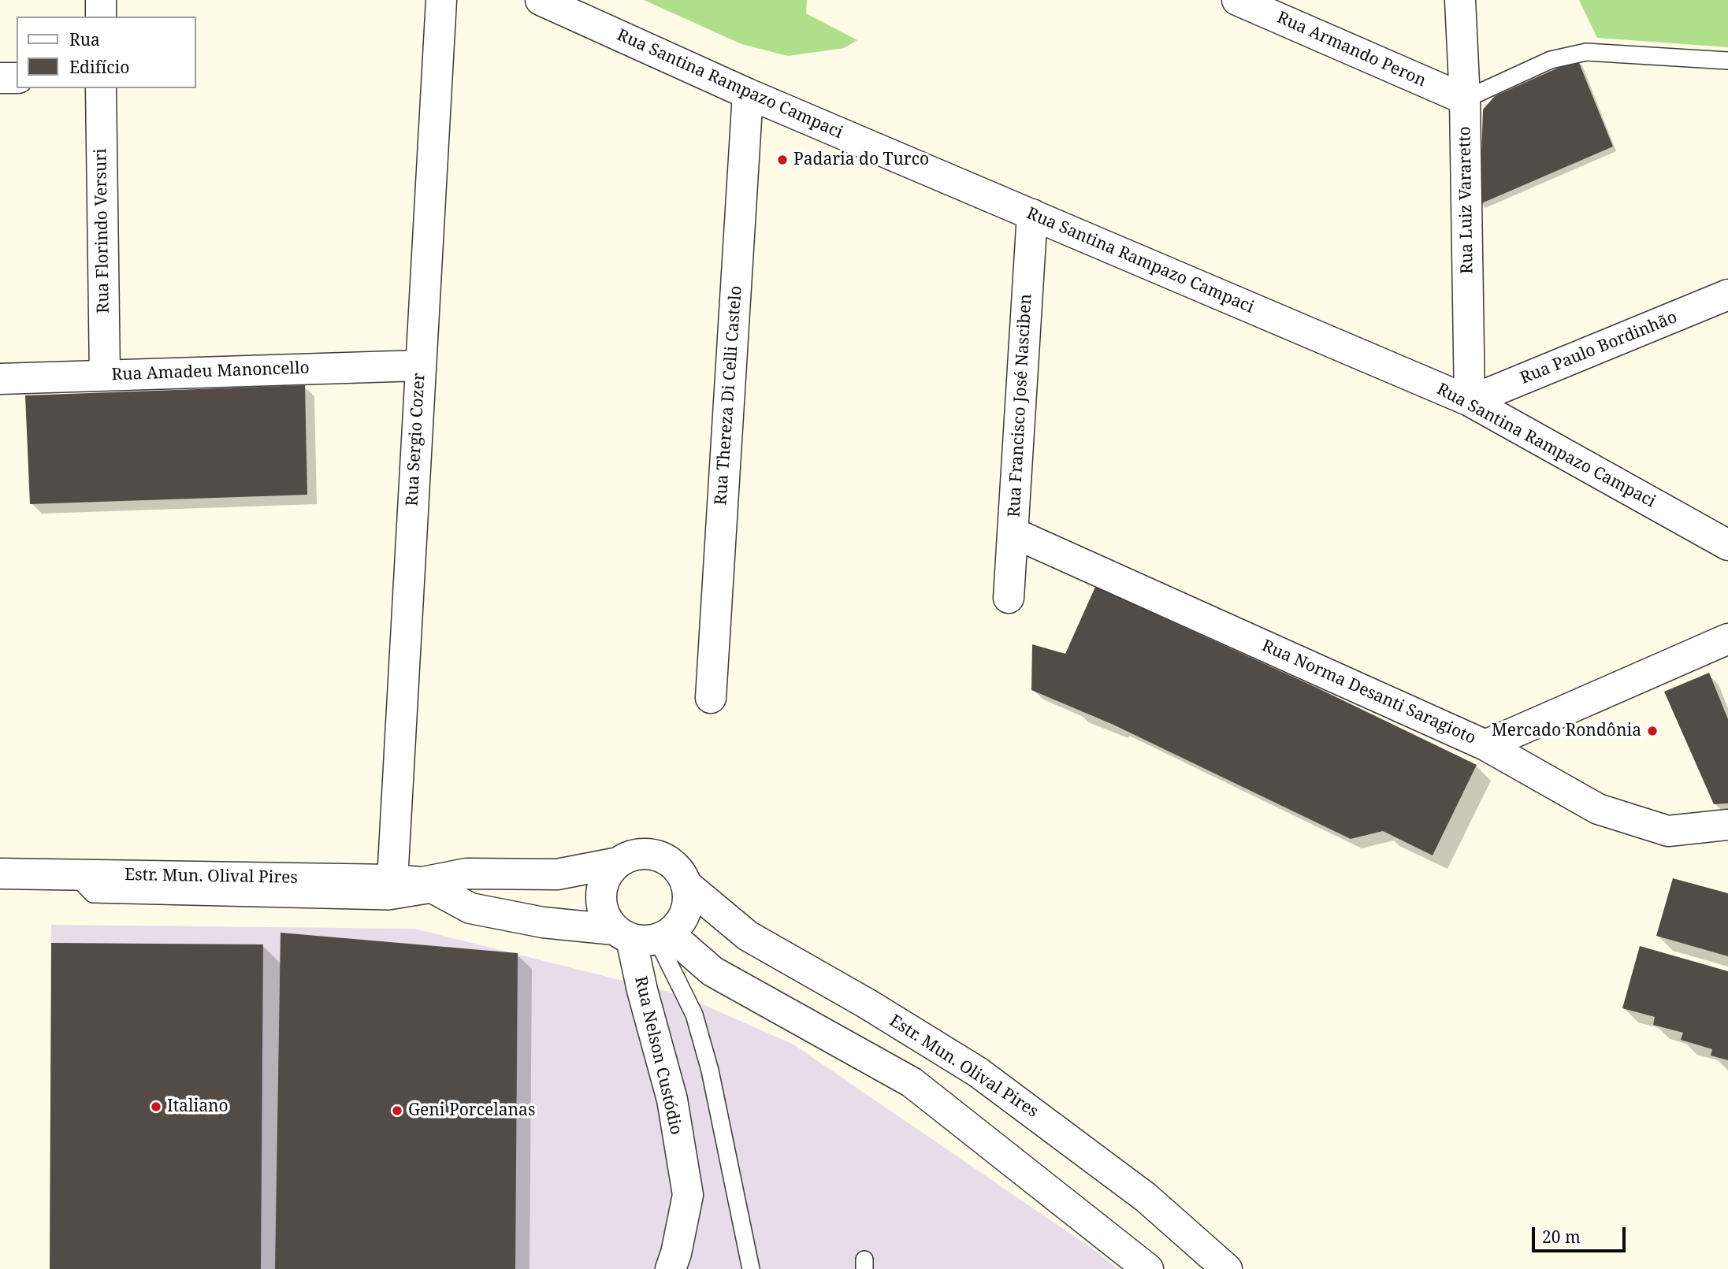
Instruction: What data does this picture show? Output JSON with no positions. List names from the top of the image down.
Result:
{
  "streets": {
    "street": [
      "Rua Armando Peron",
      "Rua Santina Rampazo Campaci",
      "Rua Luiz Vararetto",
      "Rua Florindo Versuri",
      "Rua Paulo Bordinhão",
      "Rua Amadeu Manoncello",
      "Rua Thereza Di Celli Castelo",
      "Rua Francisco José Nasciben",
      "Rua Sergio Cozer",
      "Rua Norma Desanti Saragioto",
      "Estr. Mun. Olival Pires",
      "Rua Nelson Custódio"
    ]
  },
  "crossings": [
    ["Rua Armando Peron", "Rua Luiz Vararetto"],
    ["Rua Santina Rampazo Campaci", "Rua Luiz Vararetto"],
    ["Rua Santina Rampazo Campaci", "Rua Paulo Bordinhão"],
    ["Rua Santina Rampazo Campaci", "Rua Thereza Di Celli Castelo"],
    ["Rua Santina Rampazo Campaci", "Rua Francisco José Nasciben"],
    ["Rua Luiz Vararetto", "Rua Paulo Bordinhão"],
    ["Rua Florindo Versuri", "Rua Amadeu Manoncello"],
    ["Rua Amadeu Manoncello", "Rua Sergio Cozer"],
    ["Rua Francisco José Nasciben", "Rua Norma Desanti Saragioto"],
    ["Rua Sergio Cozer", "Estr. Mun. Olival Pires"],
    ["Estr. Mun. Olival Pires", "Rua Nelson Custódio"]
  ],
  "places": [
    "Padaria do Turco",
    "Mercado Rondônia",
    "Italiano",
    "Geni Porcelanas"
  ],
  "legend": ["Rua", "Edifício"],
  "scale_bar": "20 m"
}
